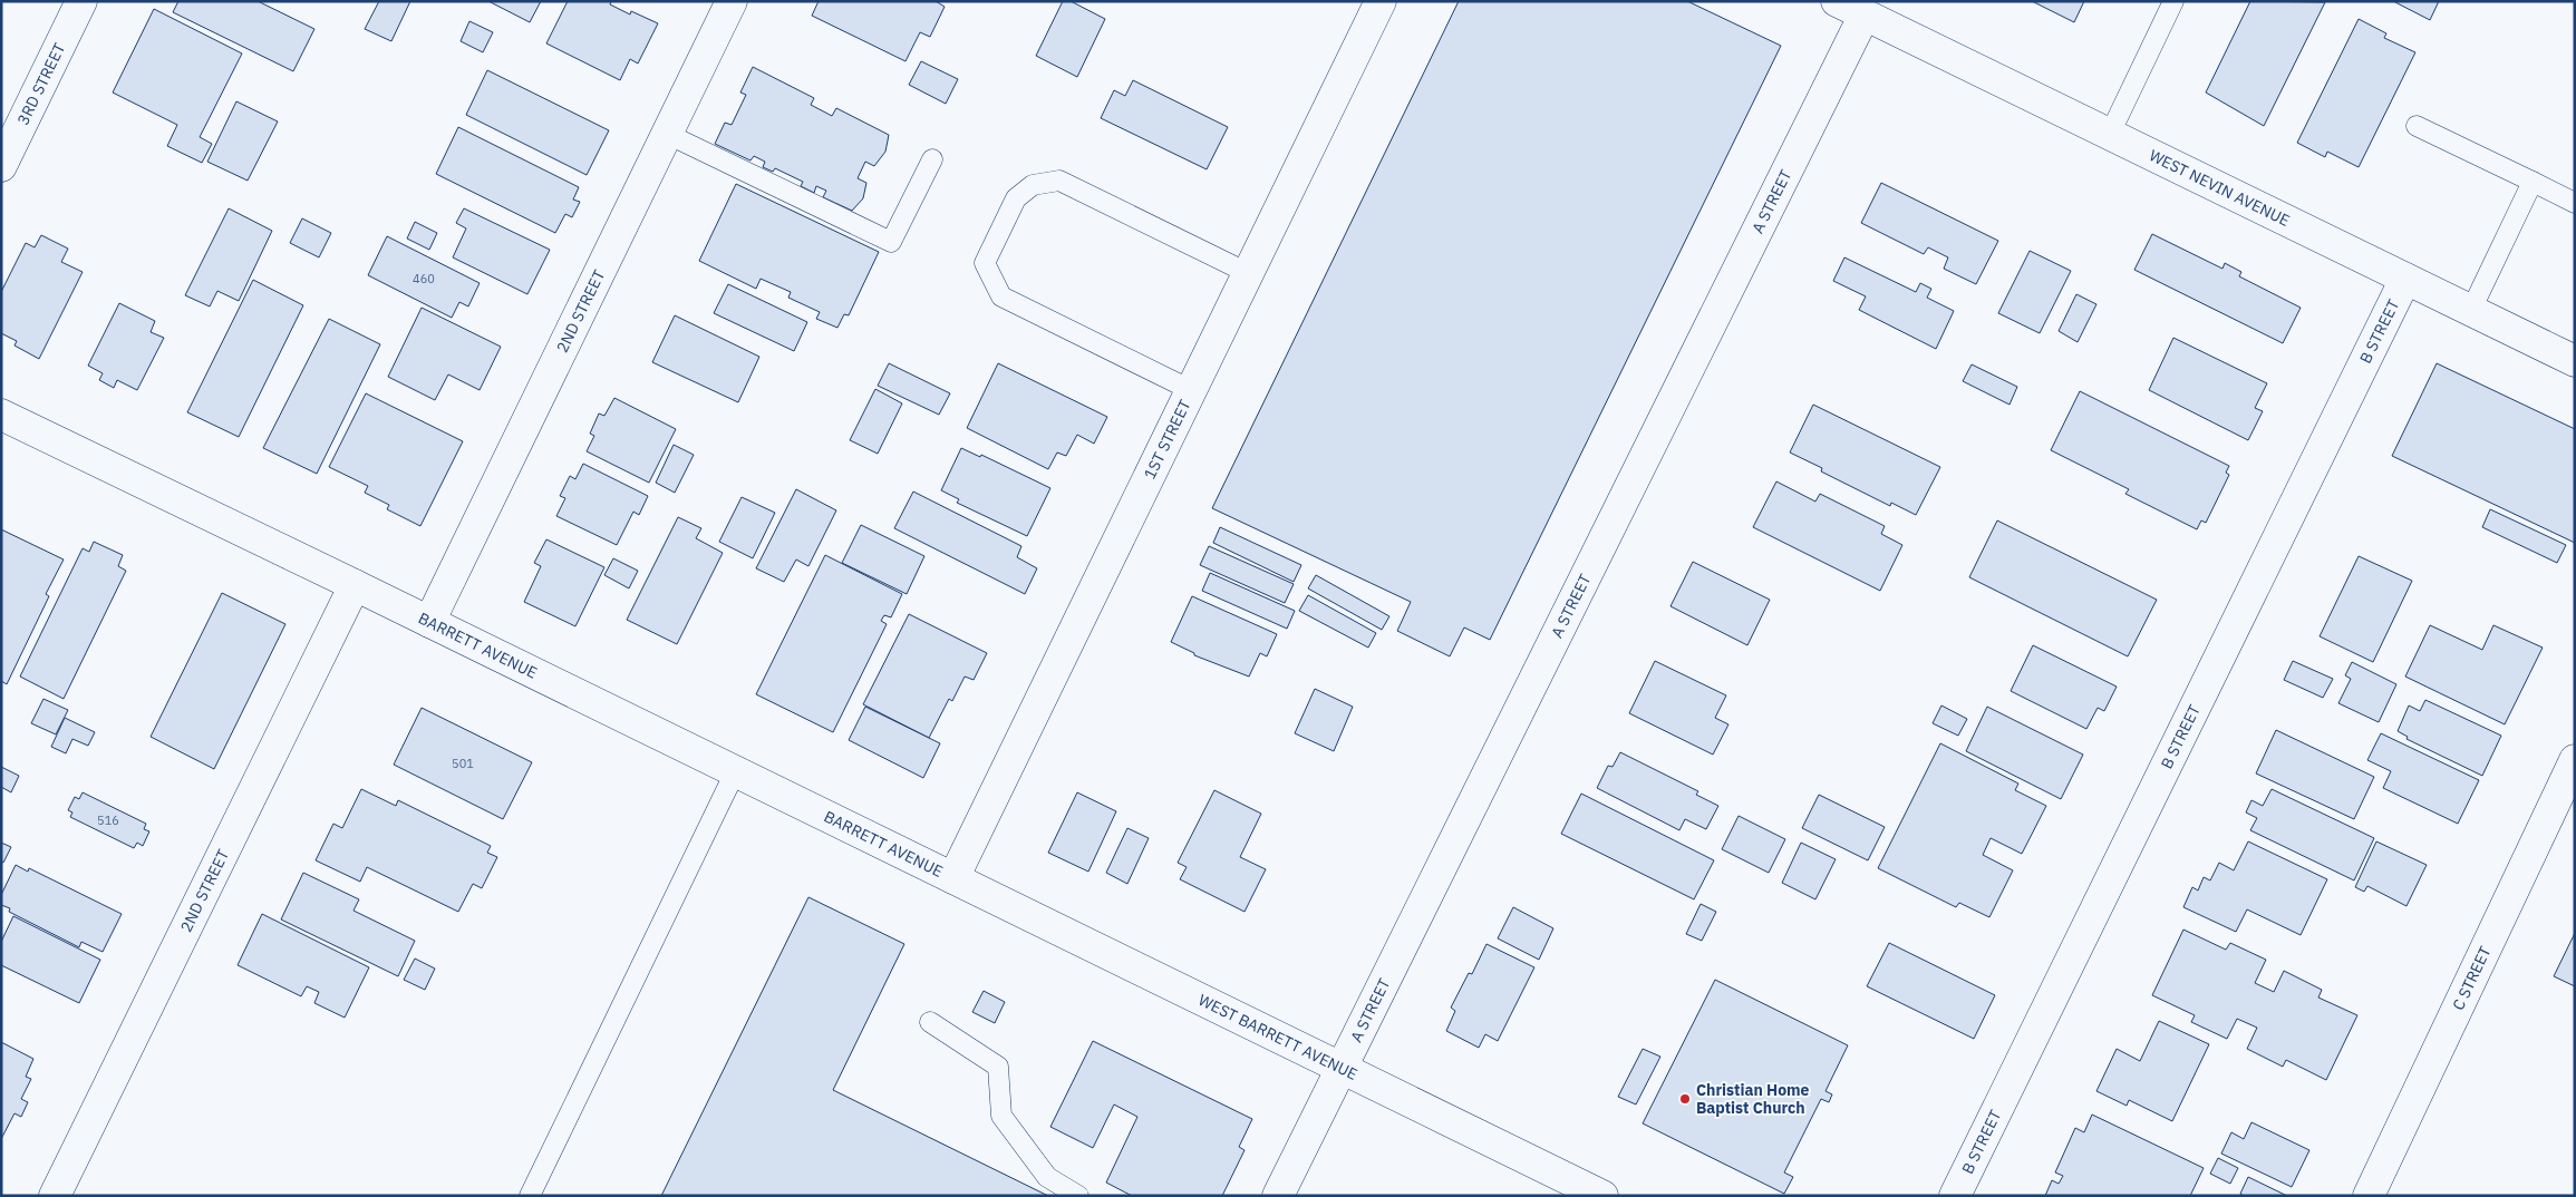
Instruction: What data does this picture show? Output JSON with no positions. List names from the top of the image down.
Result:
{
  "streets": {
    "street": [
      "3RD STREET",
      "WEST NEVIN AVENUE",
      "A STREET",
      "2ND STREET",
      "B STREET",
      "1ST STREET",
      "BARRETT AVENUE",
      "C STREET",
      "WEST BARRETT AVENUE"
    ]
  },
  "crossings": [
    ["WEST NEVIN AVENUE", "A STREET"],
    ["WEST NEVIN AVENUE", "B STREET"],
    ["A STREET", "WEST BARRETT AVENUE"],
    ["2ND STREET", "BARRETT AVENUE"],
    ["1ST STREET", "BARRETT AVENUE"],
    ["1ST STREET", "WEST BARRETT AVENUE"],
    ["BARRETT AVENUE", "WEST BARRETT AVENUE"]
  ],
  "places": ["Christian Home Baptist Church"],
  "house_numbers": ["460", "501", "516"]
}
